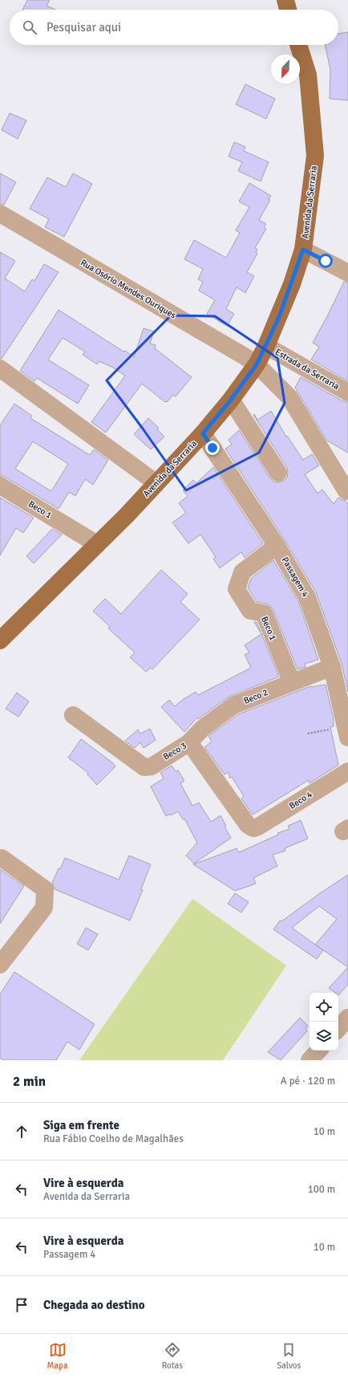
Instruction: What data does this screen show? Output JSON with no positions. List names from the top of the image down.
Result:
{
  "streets": {
    "main road": ["Avenida da Serraria"],
    "street": [
      "Rua Osório Mendes Ouriques",
      "Estrada da Serraria",
      "Beco 1",
      "Passagem 4",
      "Beco 2",
      "Beco 3",
      "Beco 4"
    ]
  },
  "crossings": [
    ["Avenida da Serraria", "Rua Osório Mendes Ouriques"],
    ["Avenida da Serraria", "Estrada da Serraria"],
    ["Avenida da Serraria", "Beco 1"],
    ["Avenida da Serraria", "Passagem 4"],
    ["Beco 1", "Passagem 4"],
    ["Beco 1", "Beco 2"],
    ["Passagem 4", "Beco 2"],
    ["Beco 2", "Beco 3"],
    ["Beco 3", "Beco 4"]
  ],
  "north": "bottom left",
  "page": {
    "search": "Pesquisar aqui",
    "heading": ["2 min", "A pé · 120 m"],
    "list": [
      ["Siga em frente", "Rua Fábio Coelho de Magalhães", "10 m"],
      ["Vire à esquerda", "Avenida da Serraria", "100 m"],
      ["Vire à esquerda", "Passagem 4", "10 m"],
      "Chegada ao destino"
    ],
    "nav": ["Mapa", "Rotas", "Salvos"]
  }
}
